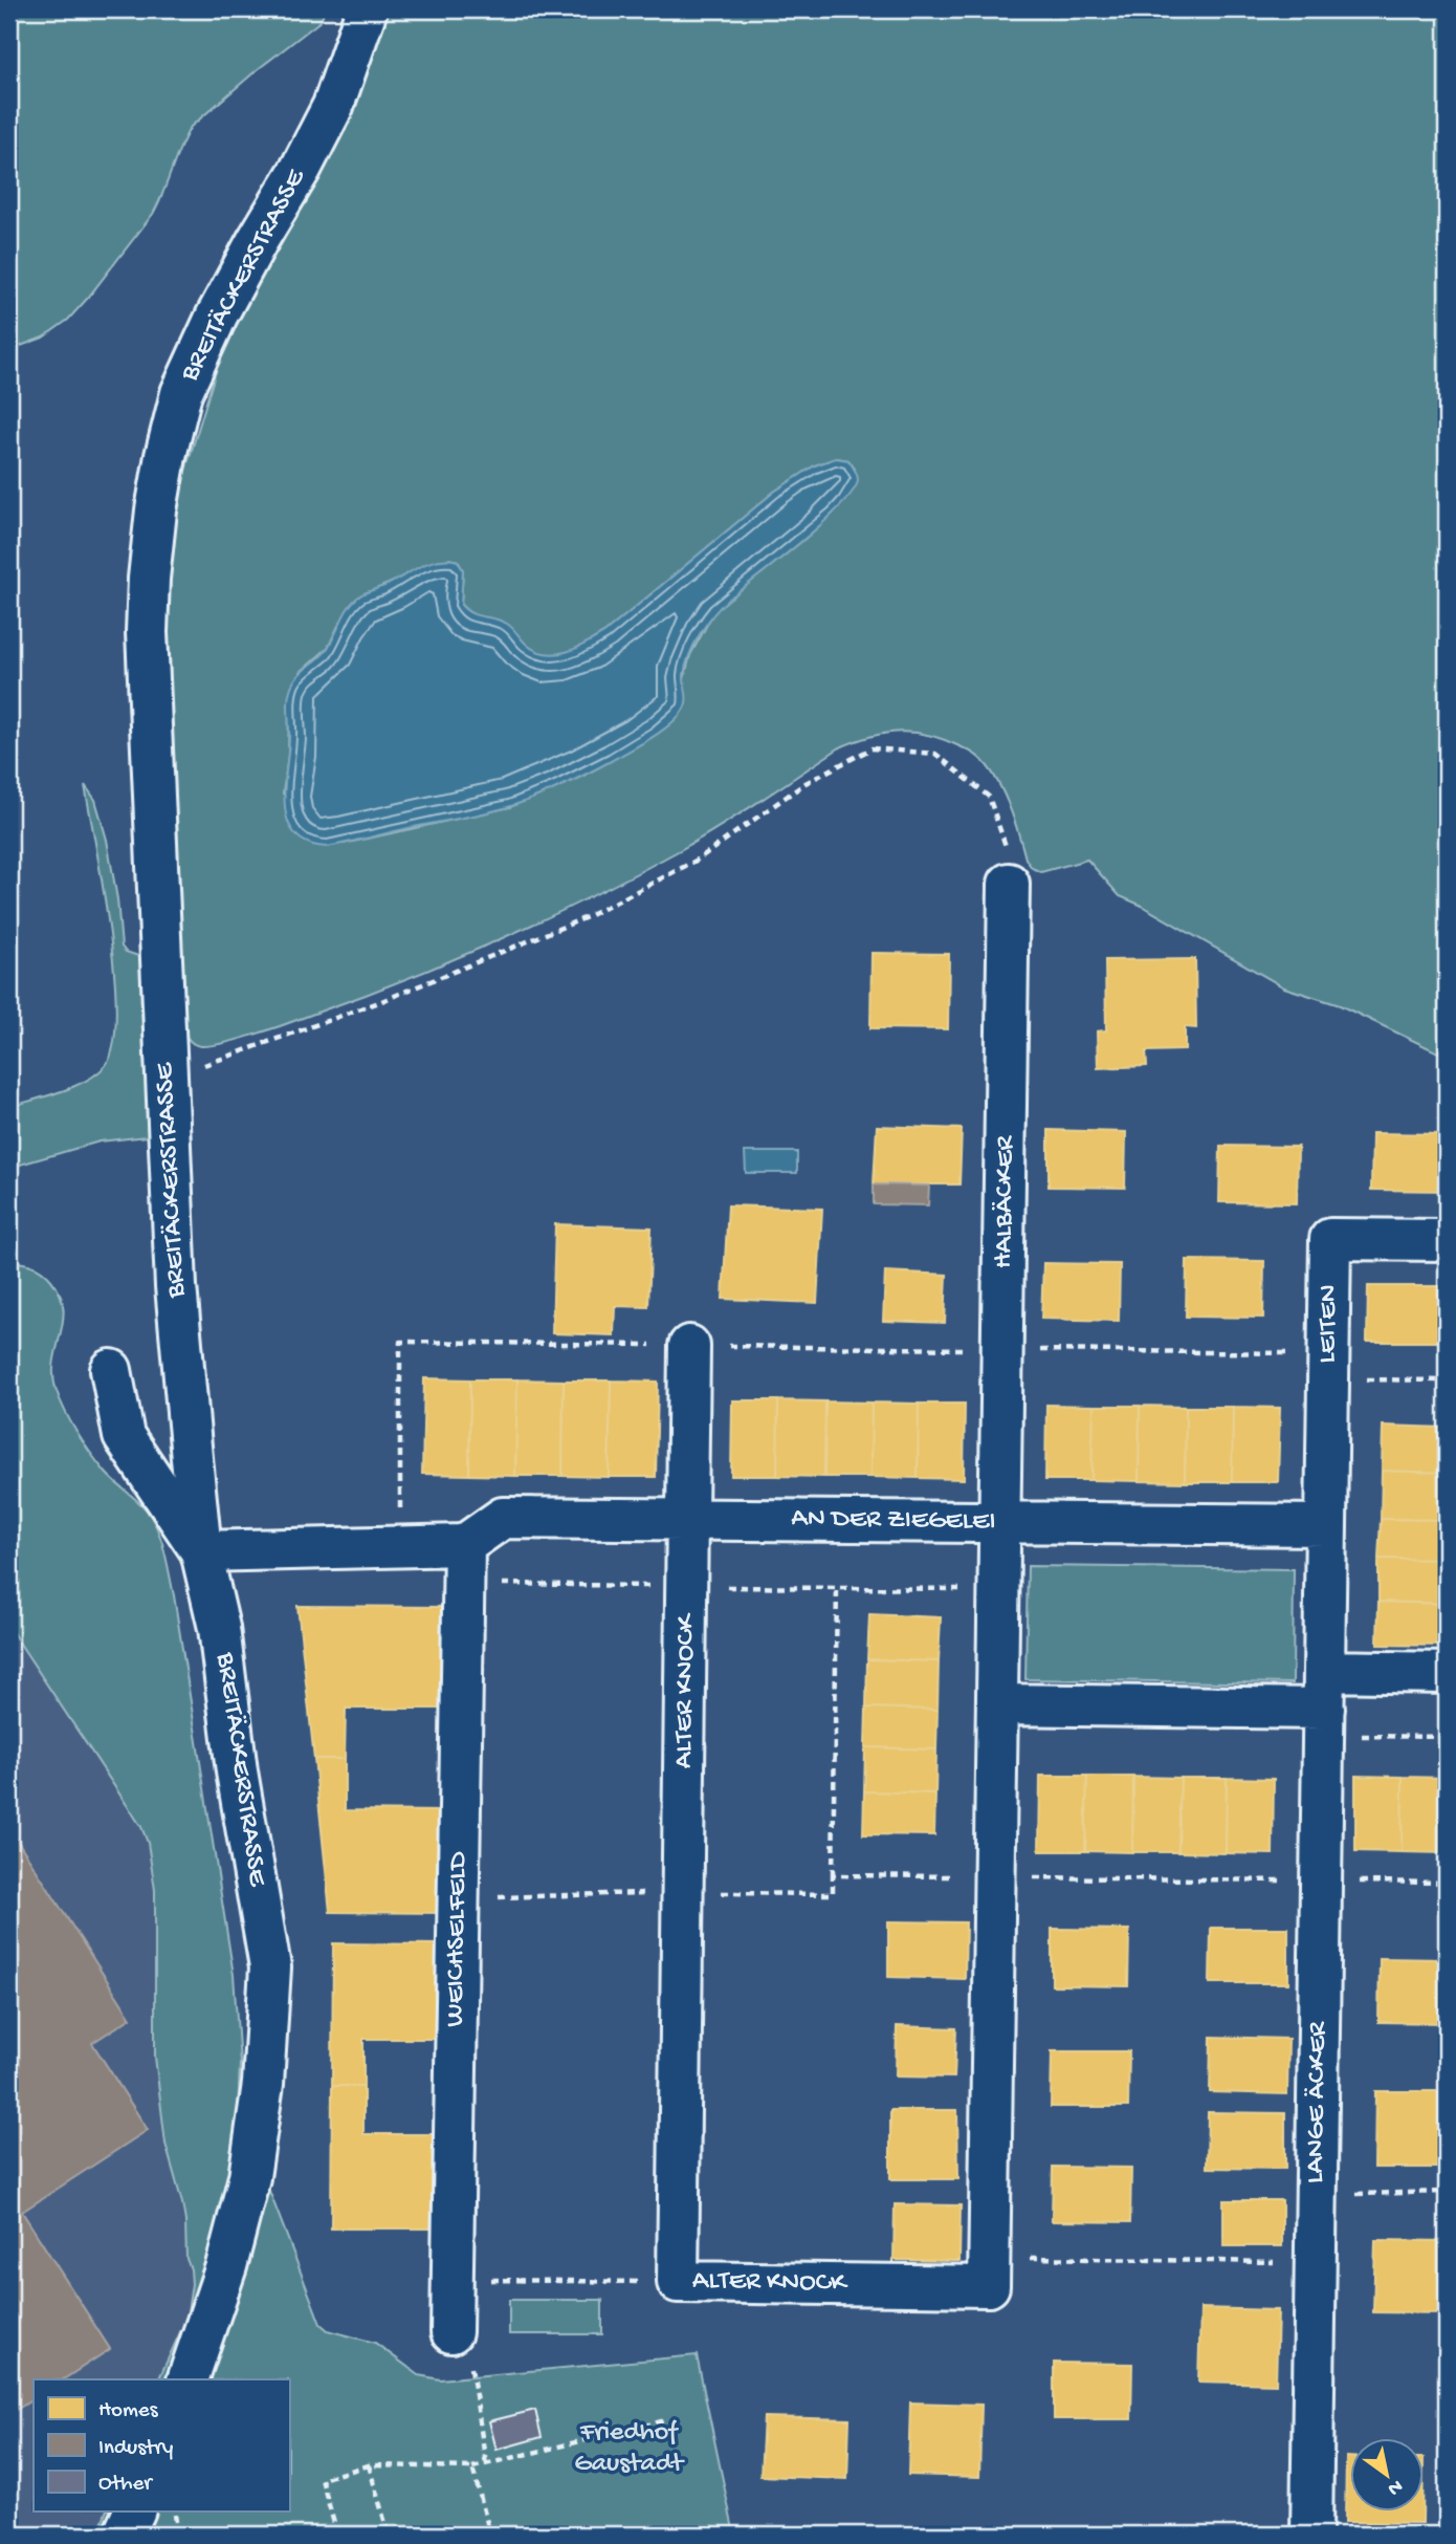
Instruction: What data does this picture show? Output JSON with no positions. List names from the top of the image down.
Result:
{
  "streets": {
    "street": [
      "BREITÄCKERSTRASSE",
      "HALBÄCKER",
      "LEITEN",
      "AN DER ZIEGELEI",
      "ALTER KNOCK",
      "WEICHSELFELD",
      "LANGE ÄCKER"
    ]
  },
  "crossings": [
    ["HALBÄCKER", "AN DER ZIEGELEI"],
    ["HALBÄCKER", "ALTER KNOCK"],
    ["LEITEN", "AN DER ZIEGELEI"],
    ["AN DER ZIEGELEI", "ALTER KNOCK"],
    ["AN DER ZIEGELEI", "WEICHSELFELD"]
  ],
  "parks": ["Friedhof Gaustadt"],
  "legend": ["Homes", "Industry", "Other"],
  "north": "bottom right"
}
